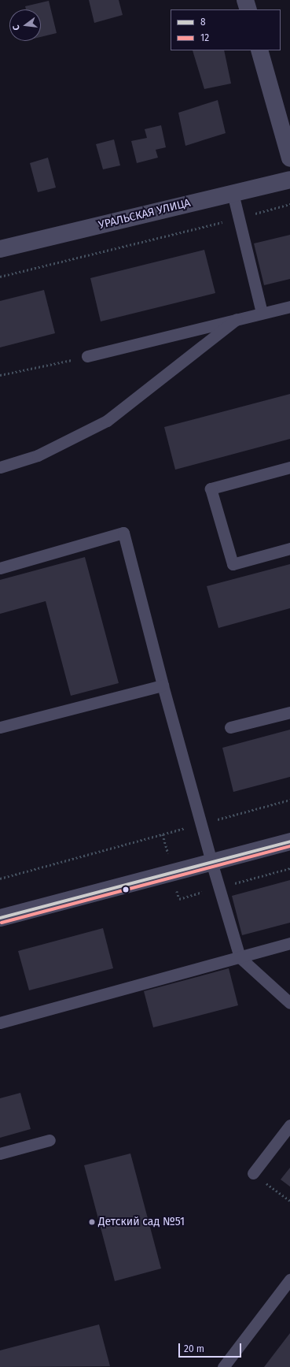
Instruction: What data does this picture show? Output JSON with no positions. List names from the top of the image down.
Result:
{
  "streets": {
    "street": ["УРАЛЬСКАЯ УЛИЦА"]
  },
  "places": ["Детский сад №51"],
  "lines": ["transit line 8", "transit line 12"],
  "legend": ["8", "12"],
  "scale_bar": "20 m",
  "north": "left"
}
